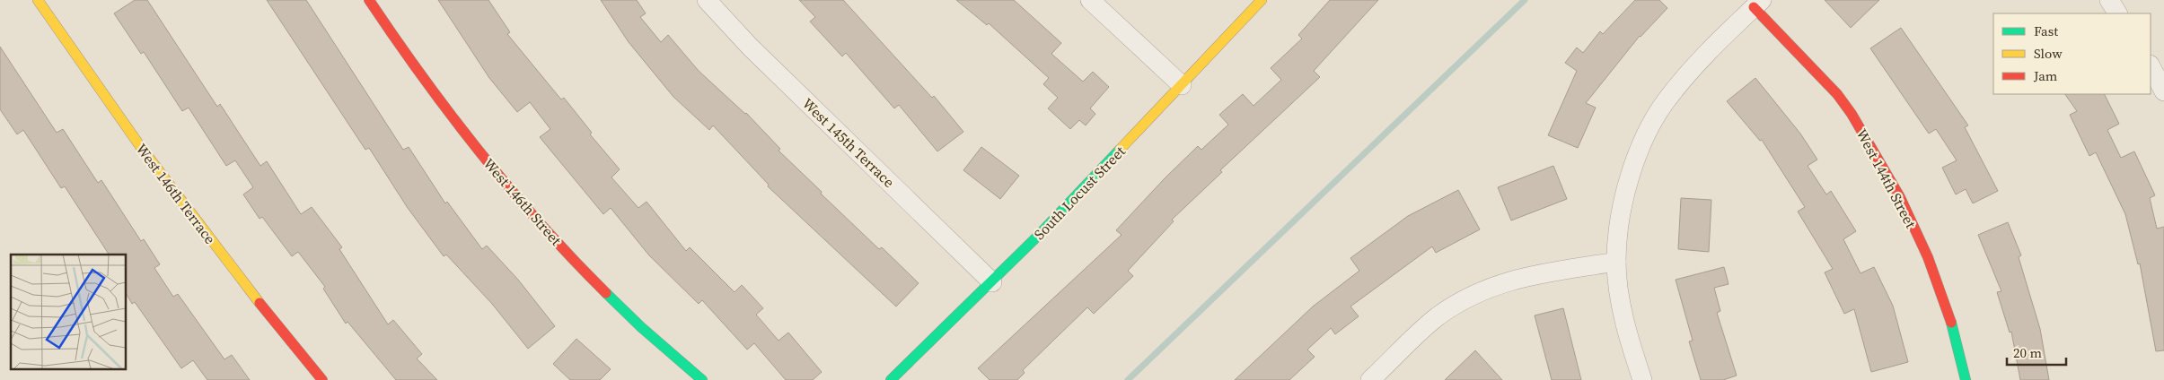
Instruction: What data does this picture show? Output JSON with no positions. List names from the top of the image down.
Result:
{
  "streets": {
    "street": [
      "West 145th Terrace",
      "West 144th Street",
      "South Locust Street",
      "West 146th Terrace",
      "West 146th Street"
    ]
  },
  "crossings": [
    ["West 145th Terrace", "South Locust Street"]
  ],
  "legend": ["Fast", "Slow", "Jam"],
  "scale_bar": "20 m"
}
